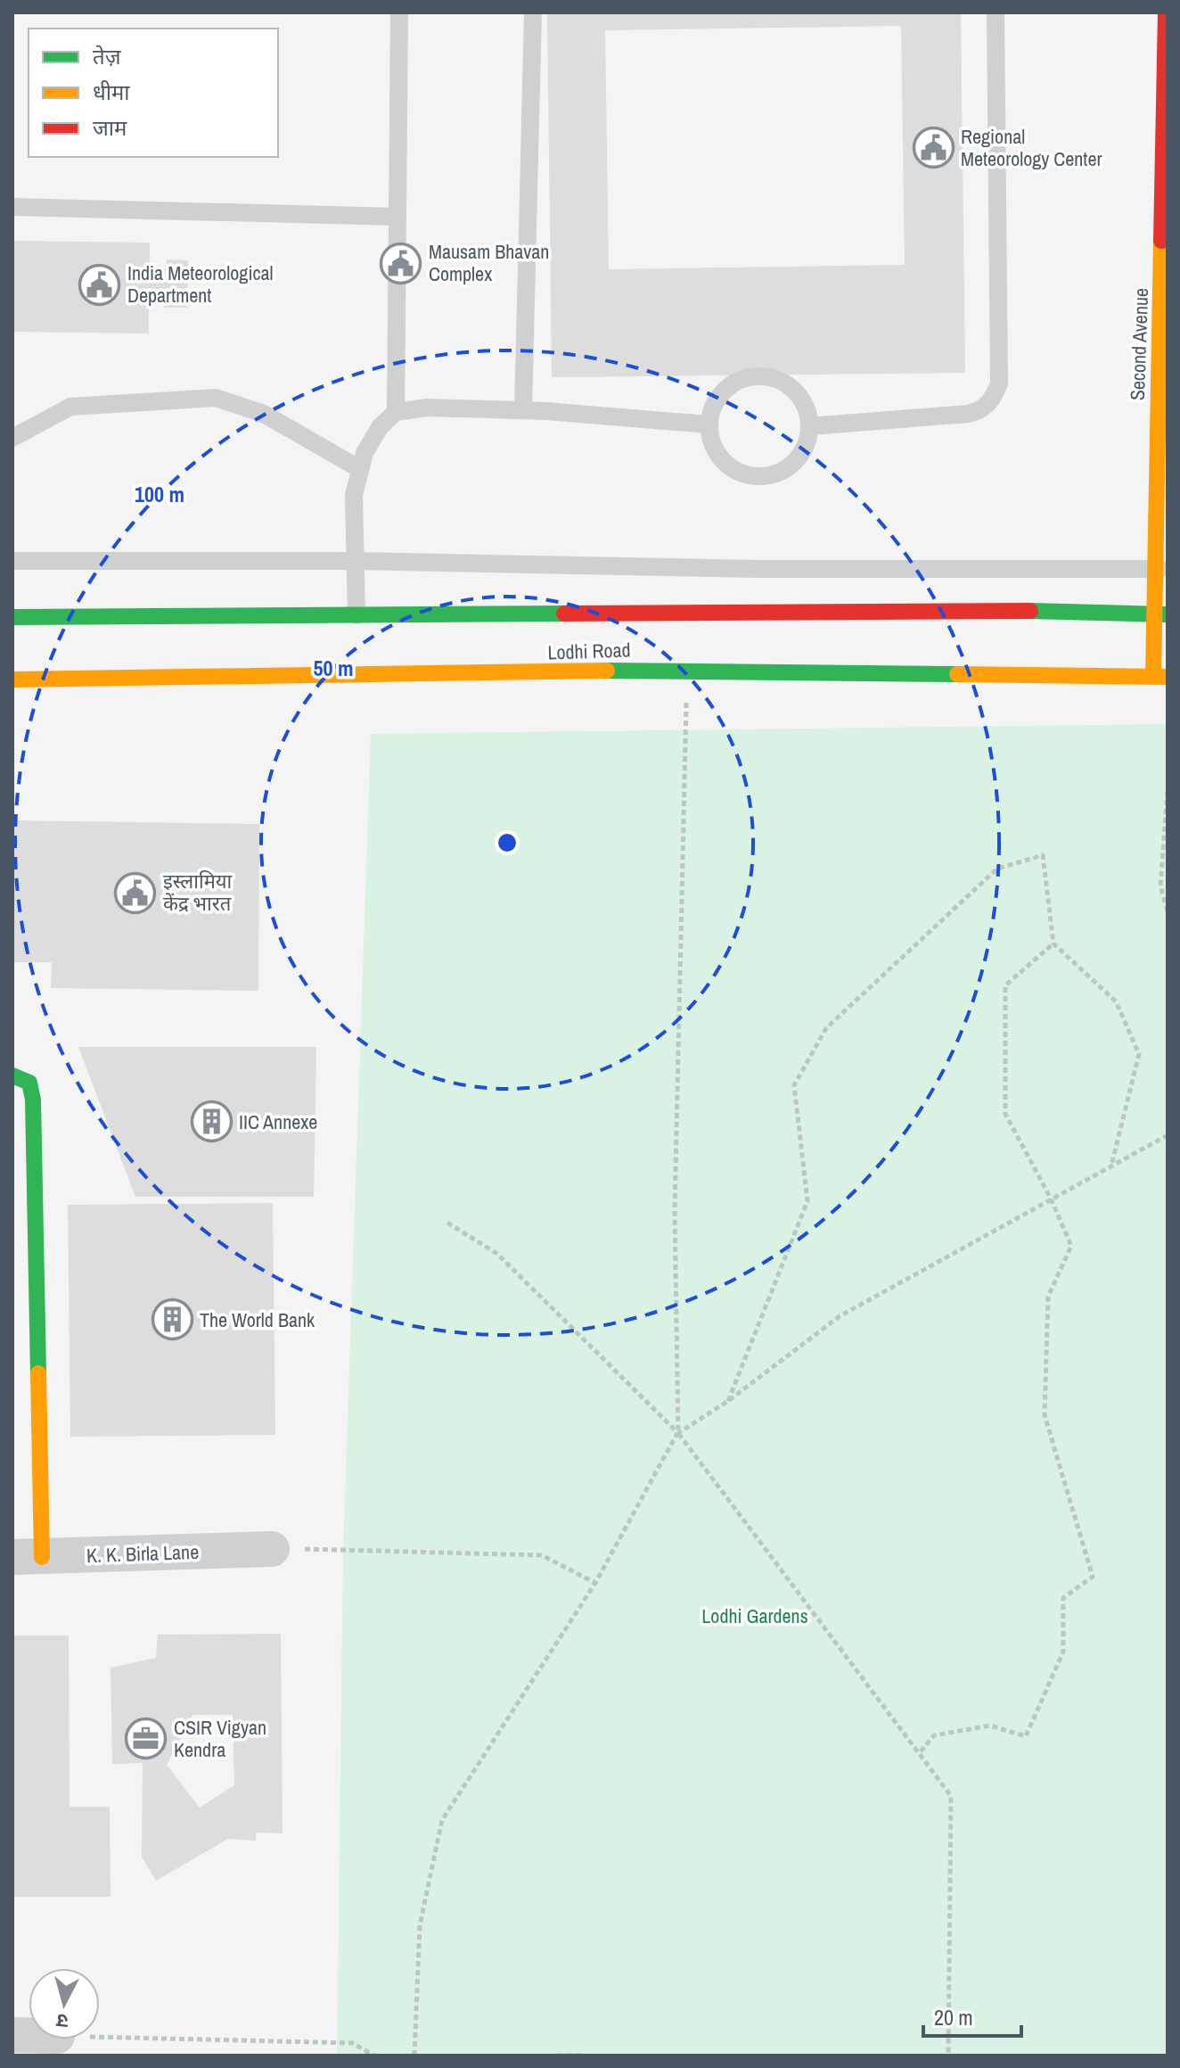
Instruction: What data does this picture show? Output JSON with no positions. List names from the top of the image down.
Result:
{
  "streets": {
    "main road": ["Second Avenue", "Lodhi Road"],
    "street": ["K. K. Birla Lane"]
  },
  "crossings": [
    ["Second Avenue", "Lodhi Road"]
  ],
  "parks": ["Lodhi Gardens"],
  "places": {
    "public building": [
      "Regional Meteorology Center",
      "Mausam Bhavan Complex",
      "India Meteorological Department",
      "इस्लामिया केंद्र भारत"
    ],
    "building": ["IIC Annexe", "The World Bank"],
    "office": ["CSIR Vigyan Kendra"]
  },
  "legend": ["तेज़", "धीमा", "जाम"],
  "scale_bar": "20 m",
  "north": "bottom",
  "rings": ["100 m", "50 m"]
}
